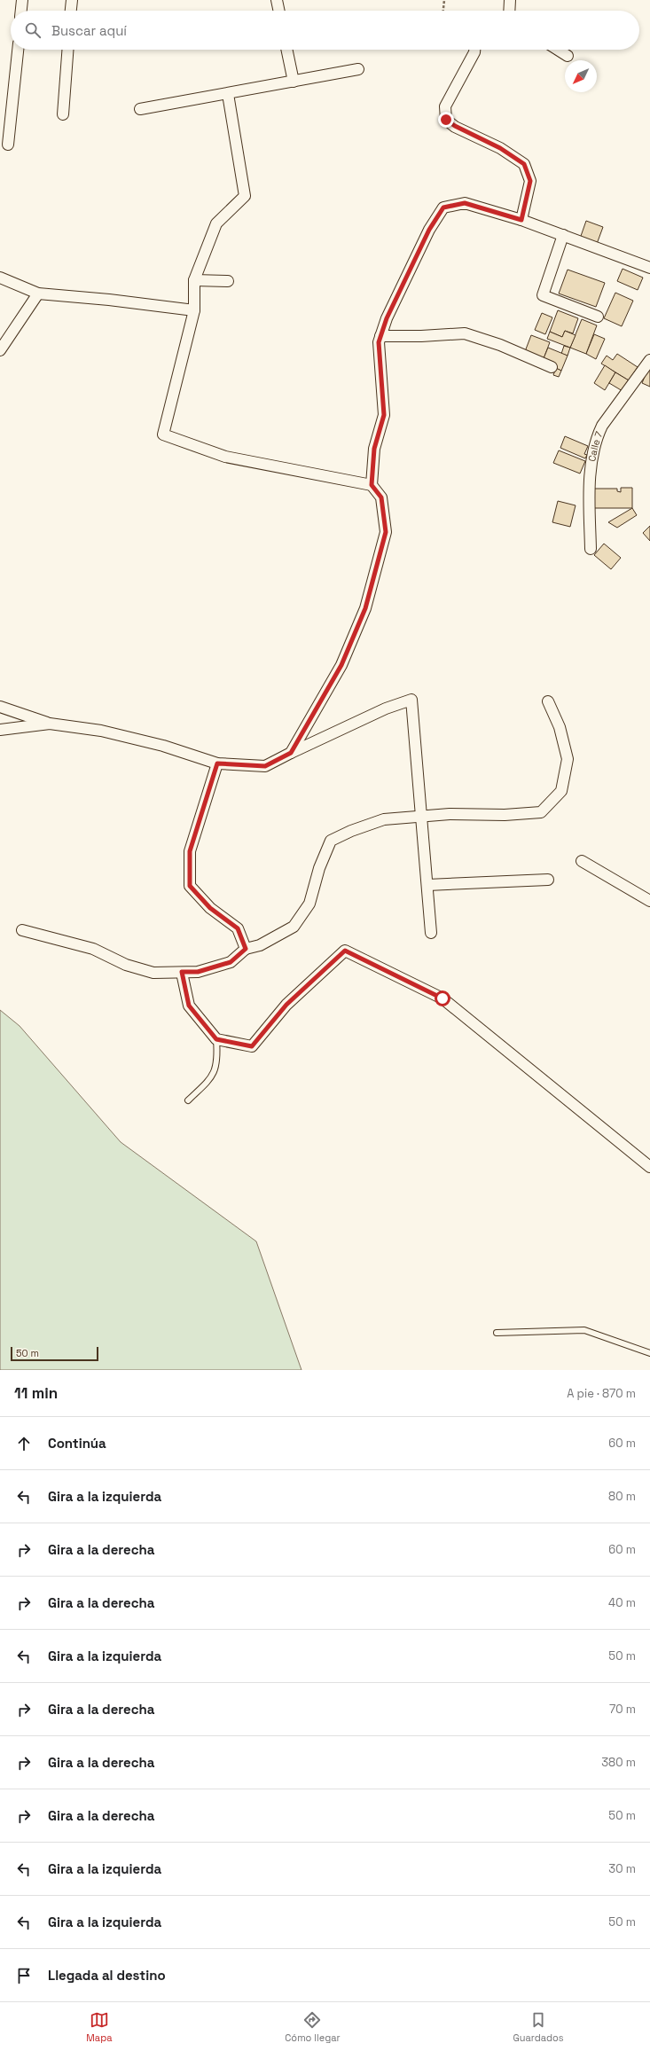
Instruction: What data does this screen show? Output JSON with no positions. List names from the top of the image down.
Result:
{
  "streets": {
    "street": ["Calle 7"]
  },
  "scale_bar": "50 m",
  "north": "bottom left",
  "page": {
    "search": "Buscar aquí",
    "scale": "50 m",
    "heading": ["11 min", "A pie · 870 m"],
    "list": [
      ["Continúa", "60 m"],
      ["Gira a la izquierda", "80 m"],
      ["Gira a la derecha", "60 m"],
      ["Gira a la derecha", "40 m"],
      ["Gira a la izquierda", "50 m"],
      ["Gira a la derecha", "70 m"],
      ["Gira a la derecha", "380 m"],
      ["Gira a la derecha", "50 m"],
      ["Gira a la izquierda", "30 m"],
      ["Gira a la izquierda", "50 m"],
      "Llegada al destino"
    ],
    "nav": ["Mapa", "Cómo llegar", "Guardados"]
  }
}
